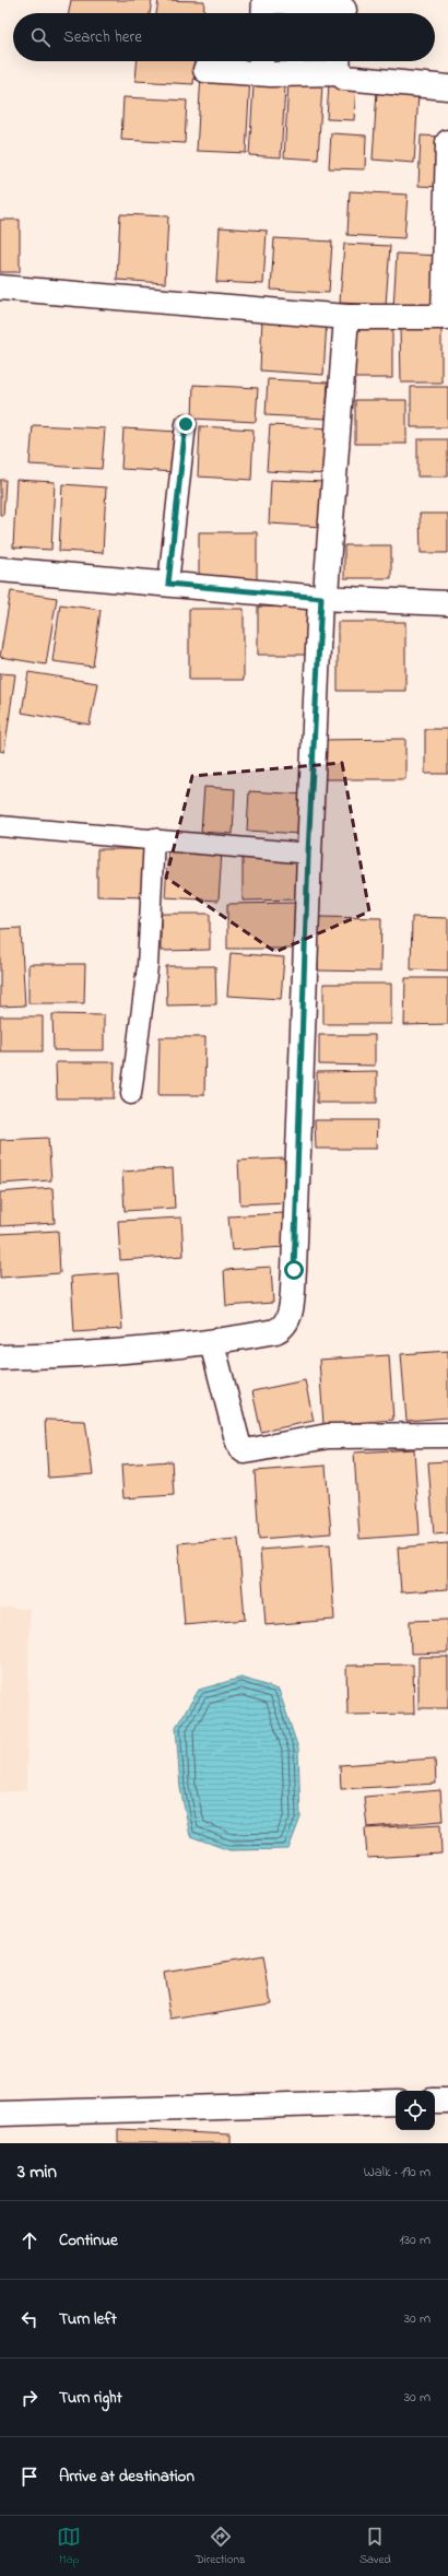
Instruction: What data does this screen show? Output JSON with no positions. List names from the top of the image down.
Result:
{
  "page": {
    "search": "Search here",
    "heading": ["3 min", "Walk · 190 m"],
    "list": [
      ["Continue", "130 m"],
      ["Turn left", "30 m"],
      ["Turn right", "30 m"],
      "Arrive at destination"
    ],
    "nav": ["Map", "Directions", "Saved"]
  }
}
